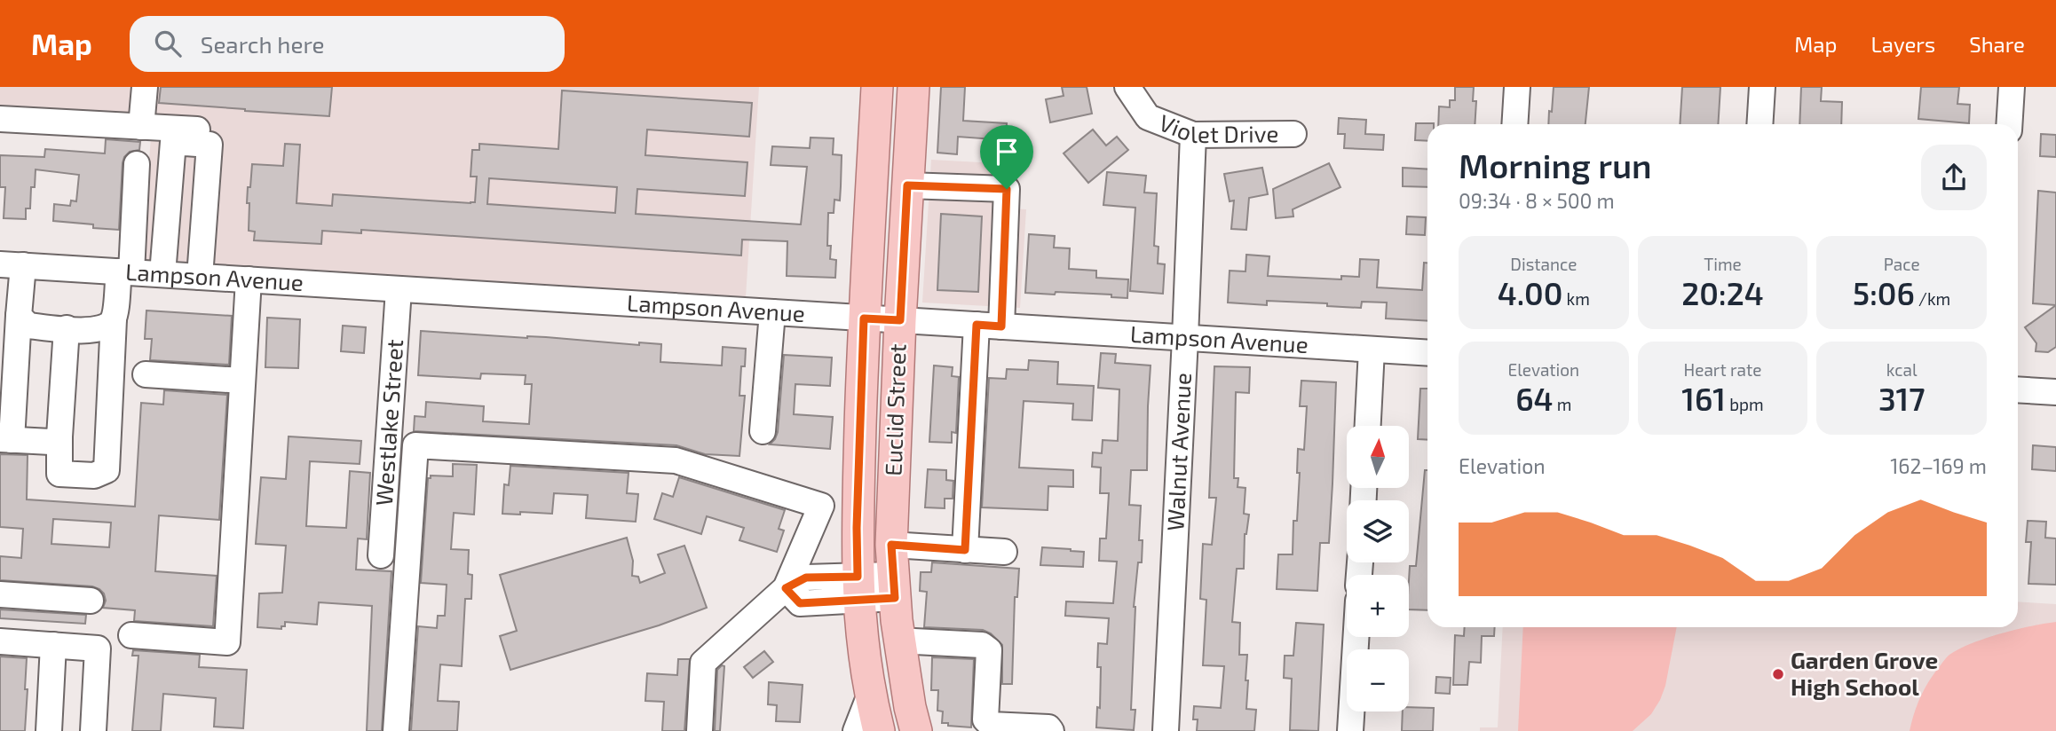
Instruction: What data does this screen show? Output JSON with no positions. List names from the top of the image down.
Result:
{
  "streets": {
    "main road": ["Euclid Street"],
    "street": [
      "Violet Drive",
      "Lampson Avenue",
      "Westlake Street",
      "Walnut Avenue"
    ]
  },
  "crossings": [
    ["Violet Drive", "Walnut Avenue"],
    ["Lampson Avenue", "Euclid Street"],
    ["Lampson Avenue", "Westlake Street"],
    ["Lampson Avenue", "Walnut Avenue"]
  ],
  "places": ["Garden Grove High School"],
  "north": "top",
  "page": {
    "header": "Map",
    "search": "Search here",
    "nav": ["Map", "Layers", "Share"],
    "heading": ["Morning run", "09:34 · 8 × 500 m"],
    "stats": [
      ["Distance", "4.00 km"],
      ["Time", "20:24"],
      ["Pace", "5:06 /km"],
      ["Elevation", "64 m"],
      ["Heart rate", "161 bpm"],
      ["kcal", "317"]
    ],
    "map_buttons": ["+", "−"],
    "chart": ["Elevation", "162–169 m"]
  }
}
